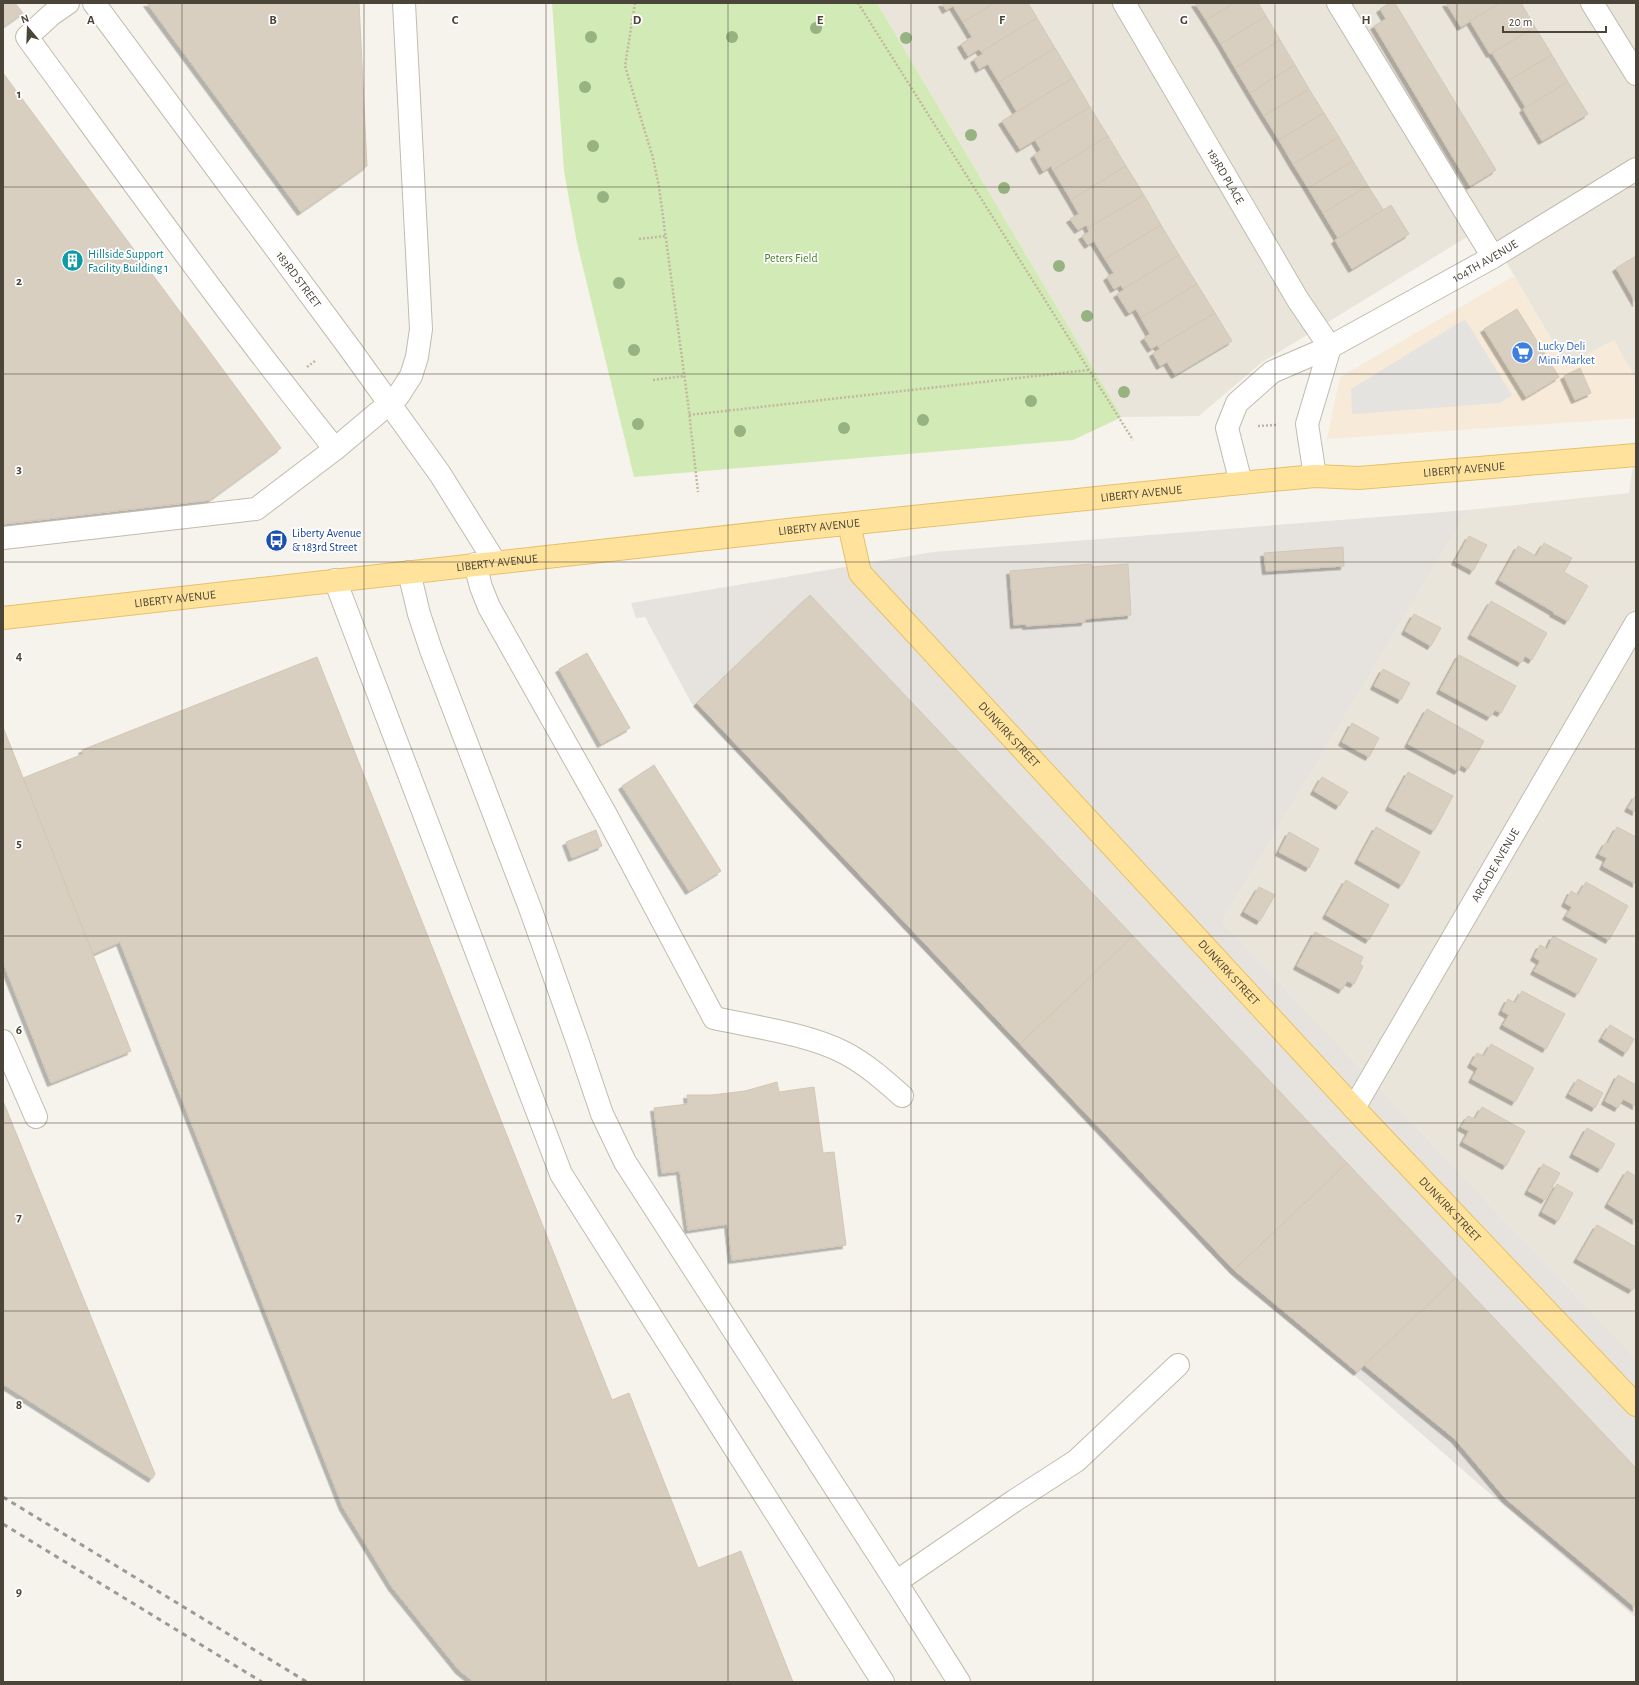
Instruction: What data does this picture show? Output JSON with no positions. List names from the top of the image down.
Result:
{
  "streets": {
    "main road": ["LIBERTY AVENUE", "DUNKIRK STREET"],
    "street": [
      "183RD PLACE",
      "104TH AVENUE",
      "183RD STREET",
      "ARCADE AVENUE"
    ]
  },
  "crossings": [
    ["183RD PLACE", "104TH AVENUE"],
    ["104TH AVENUE", "LIBERTY AVENUE"],
    ["183RD STREET", "LIBERTY AVENUE"],
    ["LIBERTY AVENUE", "DUNKIRK STREET"],
    ["DUNKIRK STREET", "ARCADE AVENUE"]
  ],
  "parks": ["Peters Field"],
  "places": {
    "building": ["Hillside Support Facility Building 1"],
    "supermarket": ["Lucky Deli Mini Market"],
    "bus stop": ["Liberty Avenue & 183rd Street"]
  },
  "scale_bar": "20 m",
  "north": "top",
  "grid": {
    "columns": [
      "A",
      "B",
      "C",
      "D",
      "E",
      "F",
      "G",
      "H"
    ],
    "rows": [
      "1",
      "2",
      "3",
      "4",
      "5",
      "6",
      "7",
      "8",
      "9"
    ]
  }
}
